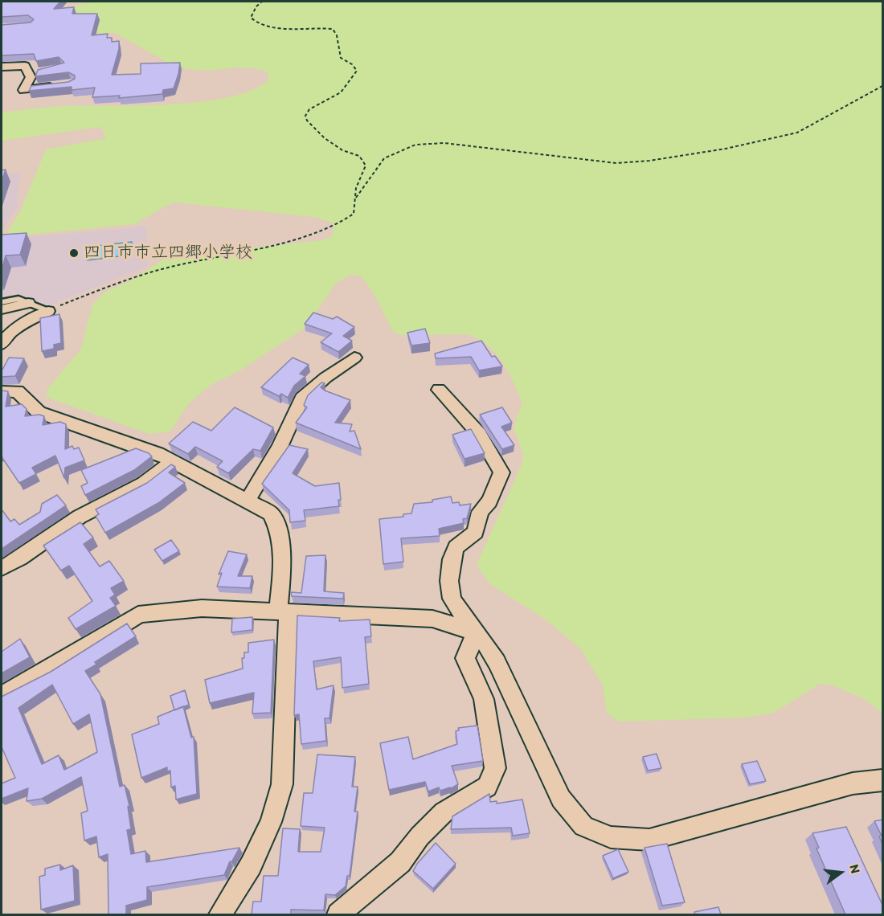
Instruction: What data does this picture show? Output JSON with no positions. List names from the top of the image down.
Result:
{
  "places": ["四日市市立四郷小学校"],
  "north": "right"
}
